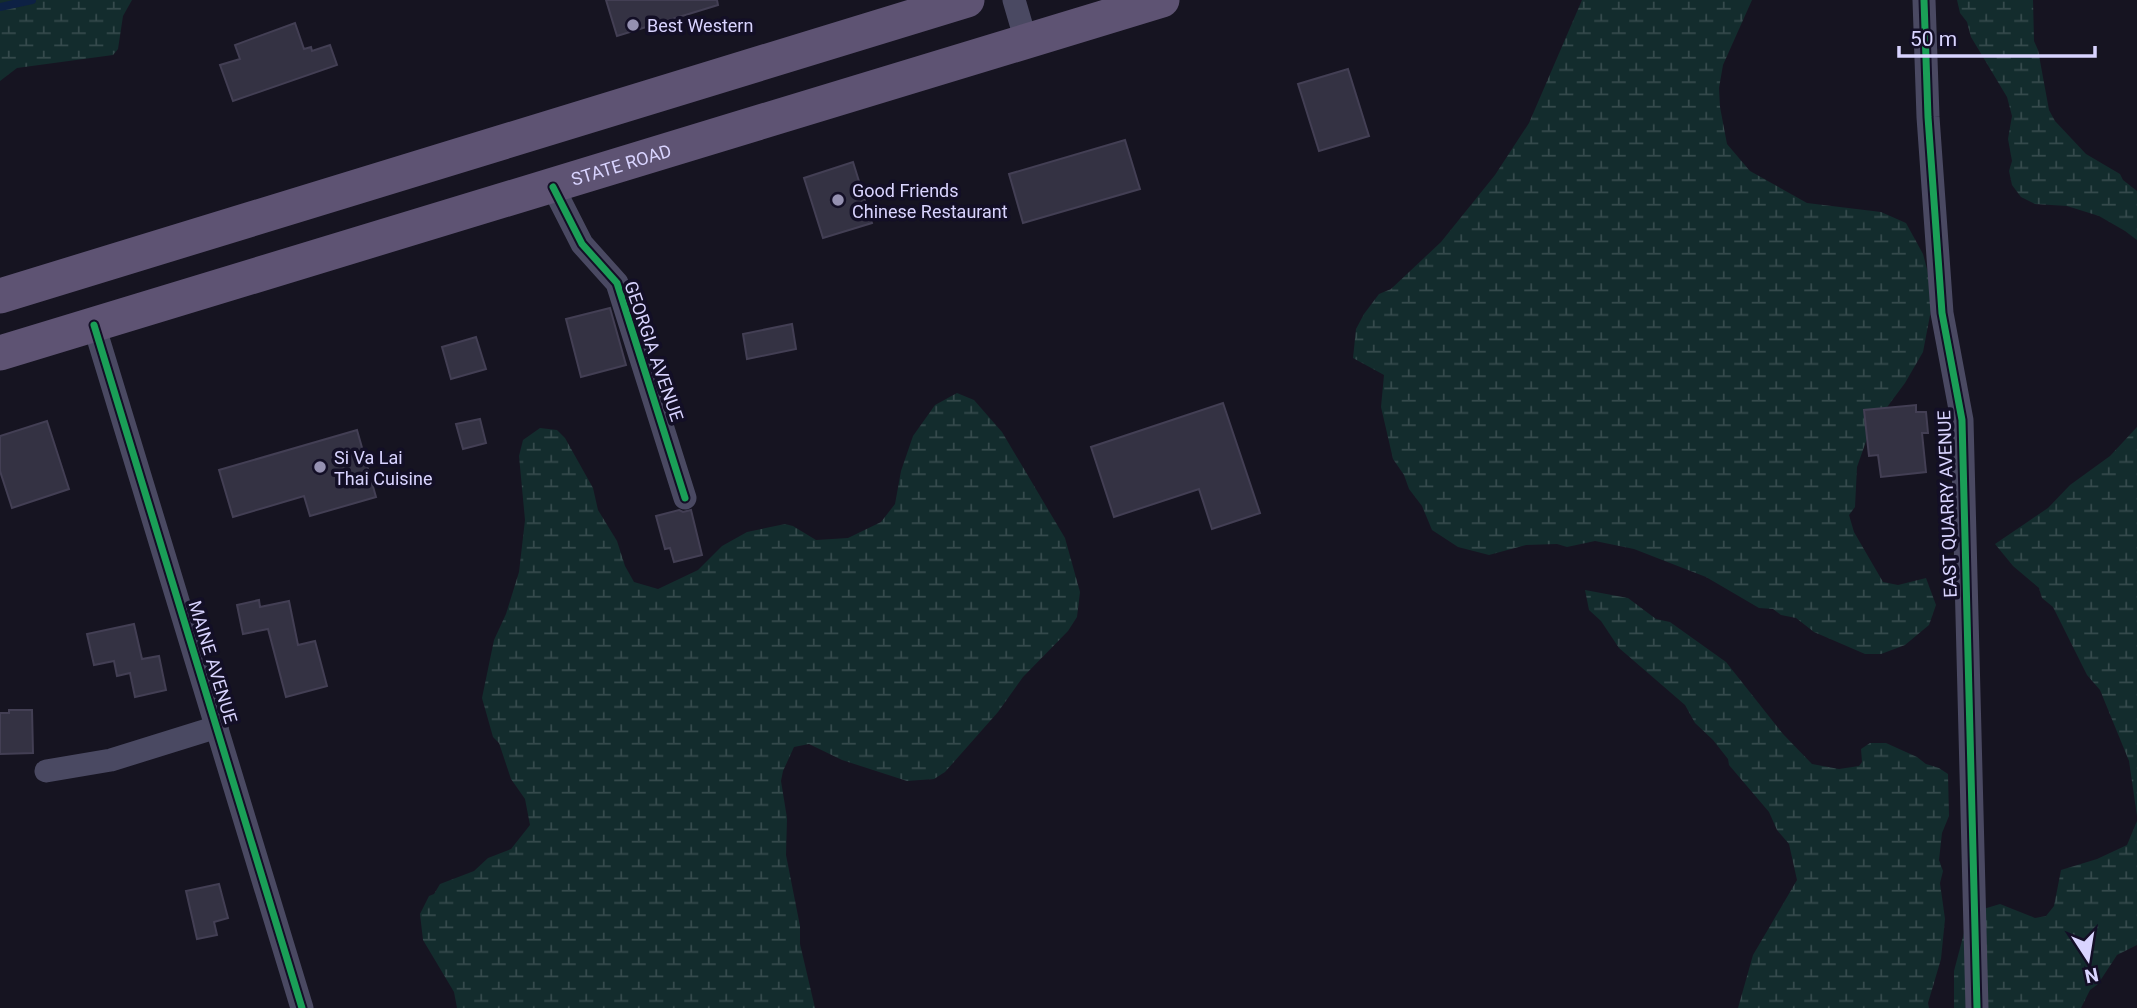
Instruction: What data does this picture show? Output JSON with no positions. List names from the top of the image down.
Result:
{
  "streets": {
    "main road": ["STATE ROAD"],
    "street": ["GEORGIA AVENUE", "EAST QUARRY AVENUE", "MAINE AVENUE"]
  },
  "crossings": [
    ["STATE ROAD", "GEORGIA AVENUE"],
    ["STATE ROAD", "MAINE AVENUE"]
  ],
  "places": ["Best Western", "Good Friends Chinese Restaurant", "Si Va Lai Thai Cuisine"],
  "scale_bar": "50 m",
  "north": "bottom"
}
